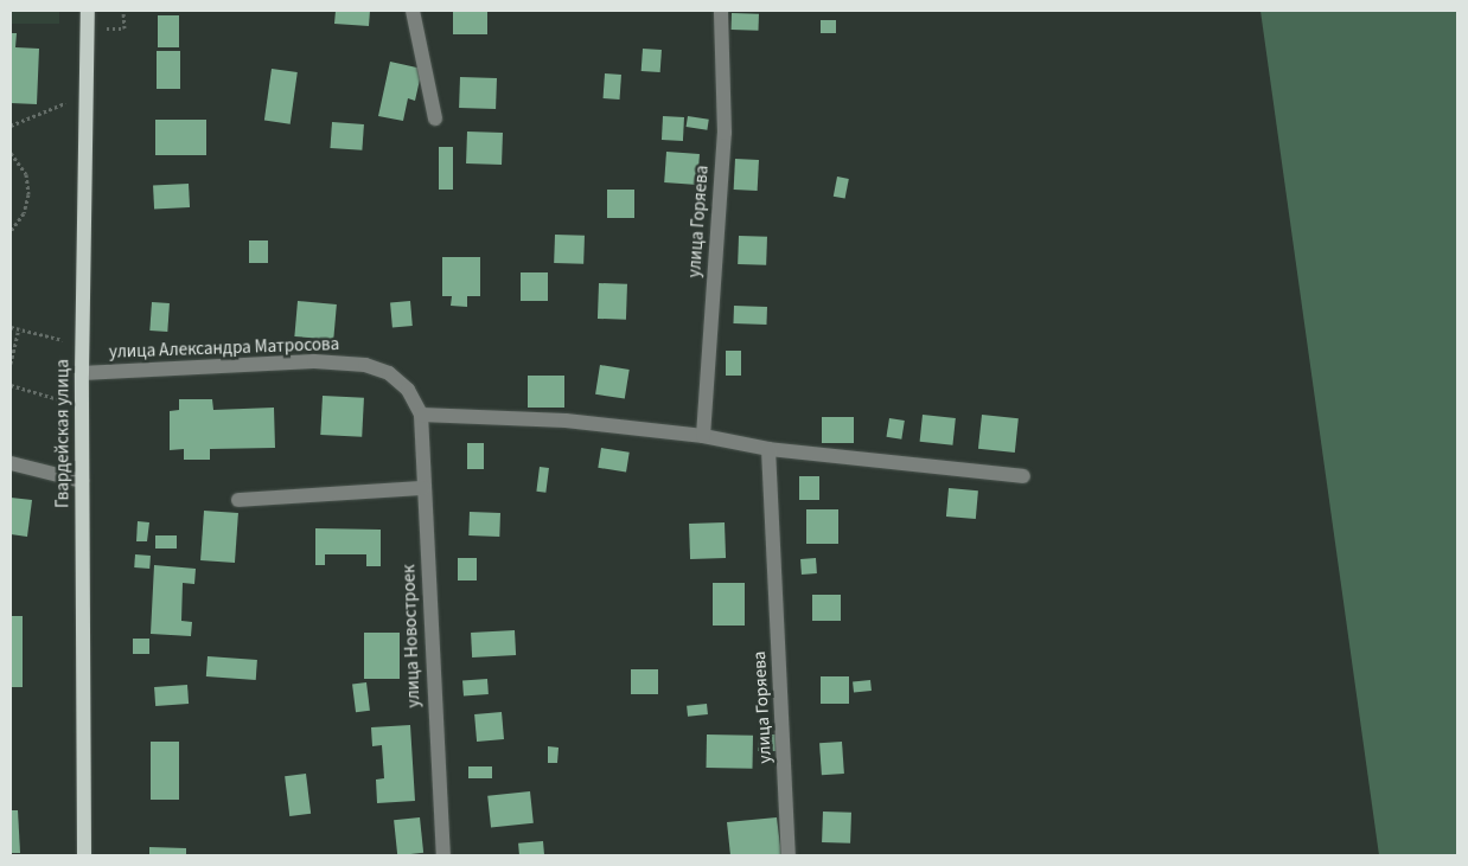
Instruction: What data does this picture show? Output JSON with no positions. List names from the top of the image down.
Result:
{
  "streets": {
    "main road": ["Гвардейская улица"],
    "street": ["улица Горяева", "улица Александра Матросова", "улица Новостроек"]
  },
  "crossings": [
    ["улица Александра Матросова", "Гвардейская улица"],
    ["улица Александра Матросова", "улица Новостроек"]
  ]
}
